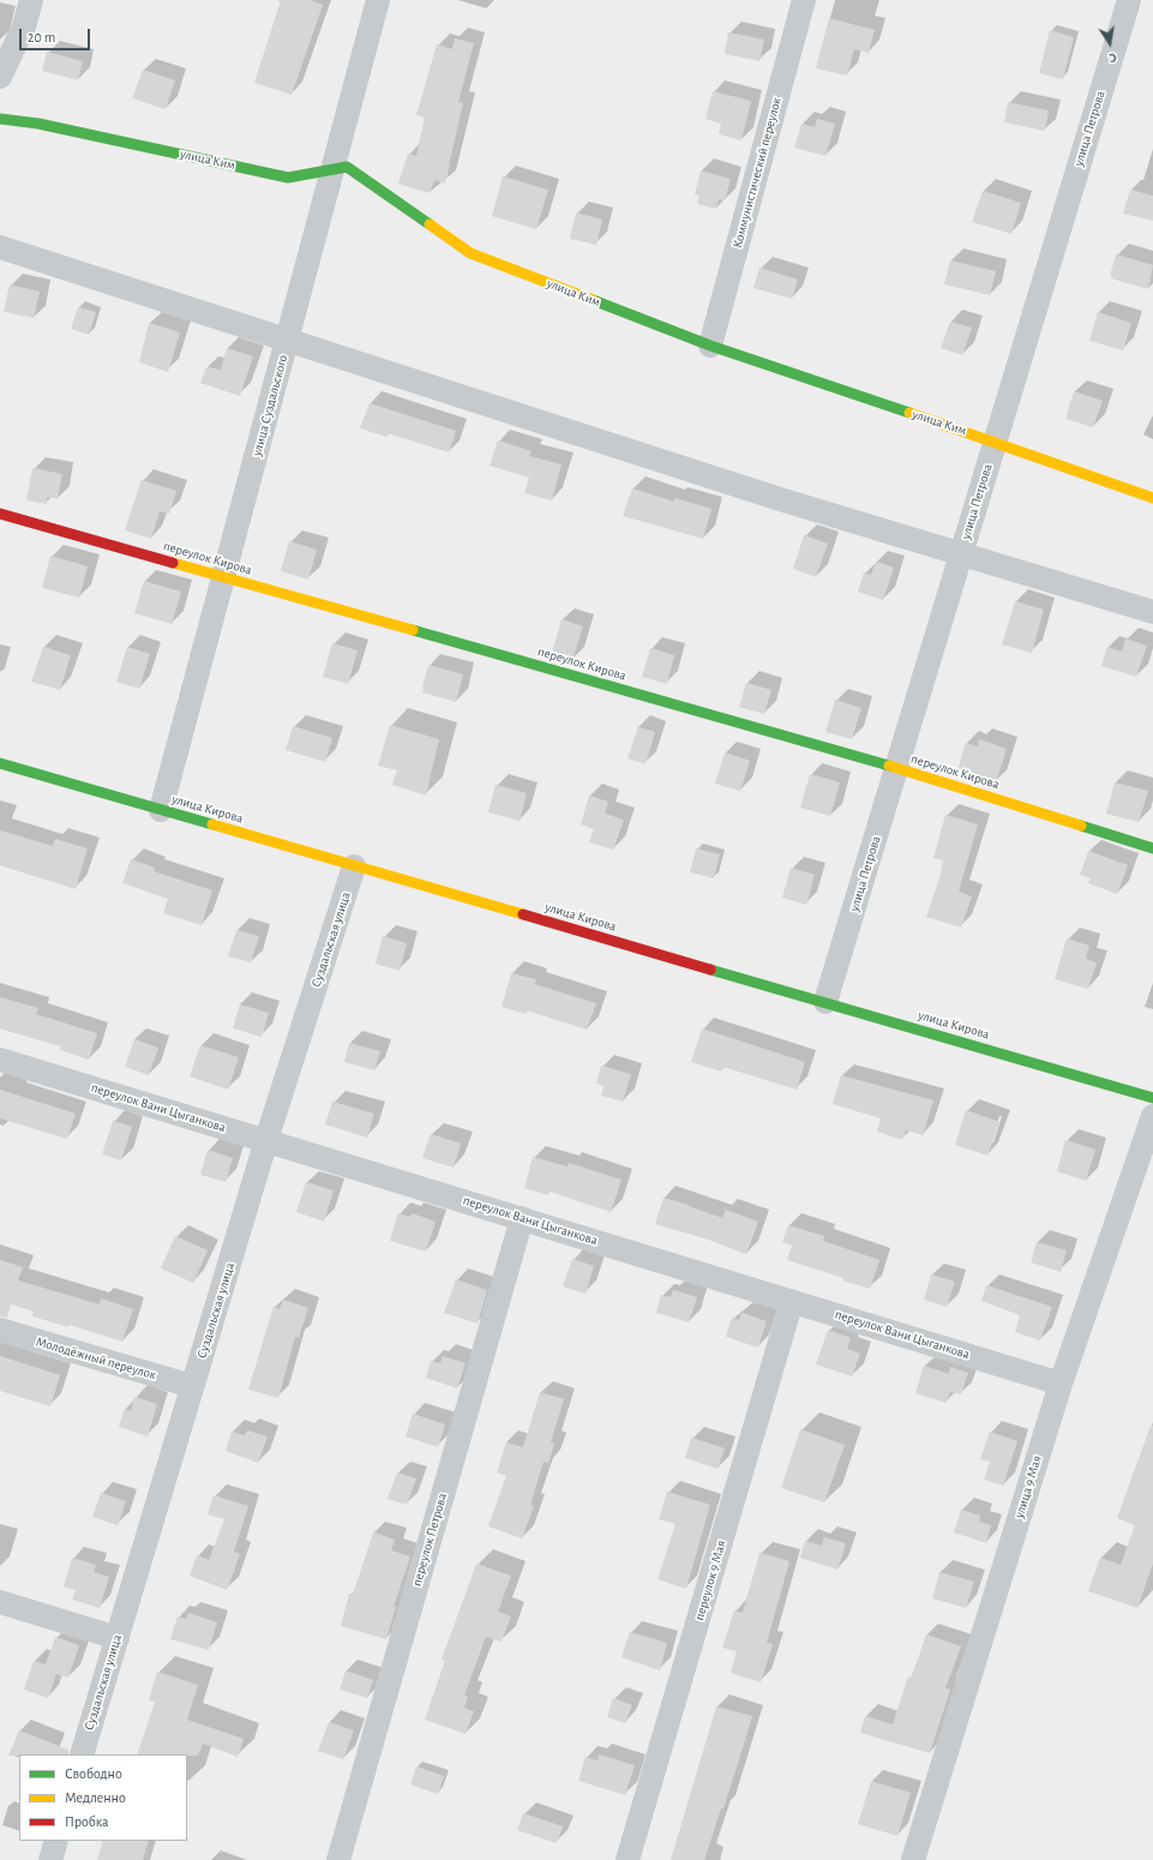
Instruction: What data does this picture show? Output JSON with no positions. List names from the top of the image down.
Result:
{
  "streets": {
    "street": [
      "улица Петрова",
      "улица Ким",
      "Коммунистический переулок",
      "улица Суздальского",
      "переулок Кирова",
      "улица Кирова",
      "Суздальская улица",
      "переулок Вани Цыганкова",
      "Молодёжный переулок",
      "улица 9 Мая",
      "переулок Петрова",
      "переулок 9 Мая"
    ]
  },
  "crossings": [
    ["улица Петрова", "улица Ким"],
    ["улица Петрова", "переулок Кирова"],
    ["улица Петрова", "улица Кирова"],
    ["улица Ким", "Коммунистический переулок"],
    ["улица Ким", "улица Суздальского"],
    ["улица Суздальского", "переулок Кирова"],
    ["улица Суздальского", "улица Кирова"],
    ["улица Кирова", "Суздальская улица"],
    ["Суздальская улица", "переулок Вани Цыганкова"],
    ["Суздальская улица", "Молодёжный переулок"],
    ["переулок Вани Цыганкова", "улица 9 Мая"],
    ["переулок Вани Цыганкова", "переулок Петрова"],
    ["переулок Вани Цыганкова", "переулок 9 Мая"]
  ],
  "legend": ["Свободно", "Медленно", "Пробка"],
  "scale_bar": "20 m",
  "north": "bottom"
}
